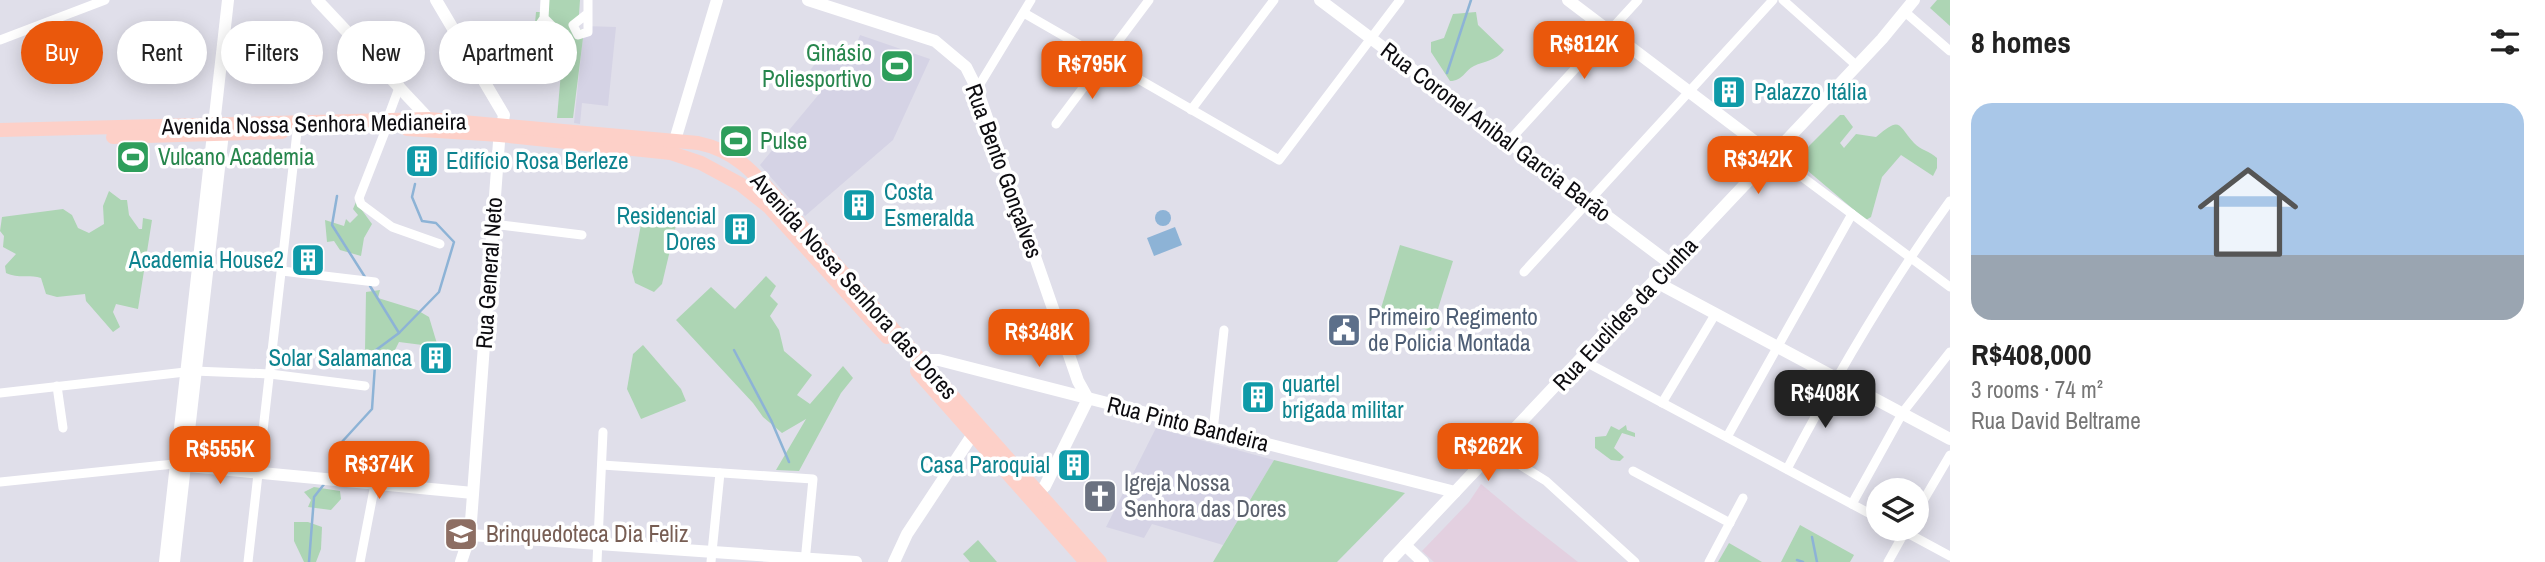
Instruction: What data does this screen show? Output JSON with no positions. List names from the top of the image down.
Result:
{
  "streets": {
    "main road": ["Avenida Nossa Senhora Medianeira", "Avenida Nossa Senhora das Dores"],
    "street": [
      "Rua Coronel Anibal Garcia Barão",
      "Rua Bento Gonçalves",
      "Rua General Neto",
      "Rua Euclides da Cunha",
      "Rua Pinto Bandeira"
    ]
  },
  "crossings": [
    ["Avenida Nossa Senhora Medianeira", "Rua General Neto"],
    ["Avenida Nossa Senhora Medianeira", "Avenida Nossa Senhora das Dores"],
    ["Rua Coronel Anibal Garcia Barão", "Rua Euclides da Cunha"],
    ["Rua Bento Gonçalves", "Rua Pinto Bandeira"],
    ["Rua General Neto", "Avenida Nossa Senhora das Dores"],
    ["Avenida Nossa Senhora das Dores", "Rua Pinto Bandeira"],
    ["Rua Euclides da Cunha", "Rua Pinto Bandeira"]
  ],
  "places": {
    "sports": ["Ginásio Poliesportivo", "Pulse", "Vulcano Academia"],
    "building": [
      "Palazzo Itália",
      "Edifício Rosa Berleze",
      "Costa Esmeralda",
      "Residencial Dores",
      "Academia House2",
      "Solar Salamanca",
      "quartel brigada militar",
      "Casa Paroquial"
    ],
    "public building": ["Primeiro Regimento de Policia Montada"],
    "church": ["Igreja Nossa Senhora das Dores"],
    "school or university": ["Brinquedoteca Dia Feliz"]
  },
  "page": {
    "heading": "8 homes",
    "price": [
      "R$812K",
      "R$795K",
      "R$342K",
      "R$348K",
      "R$408K",
      "R$262K",
      "R$555K",
      "R$374K"
    ],
    "chip": [
      "Buy",
      "Rent",
      "Filters",
      "New",
      "Apartment"
    ],
    "list": [
      {
        "name": "R$408,000",
        "note": "3 rooms · 74 m² · Rua David Beltrame"
      }
    ]
  }
}
